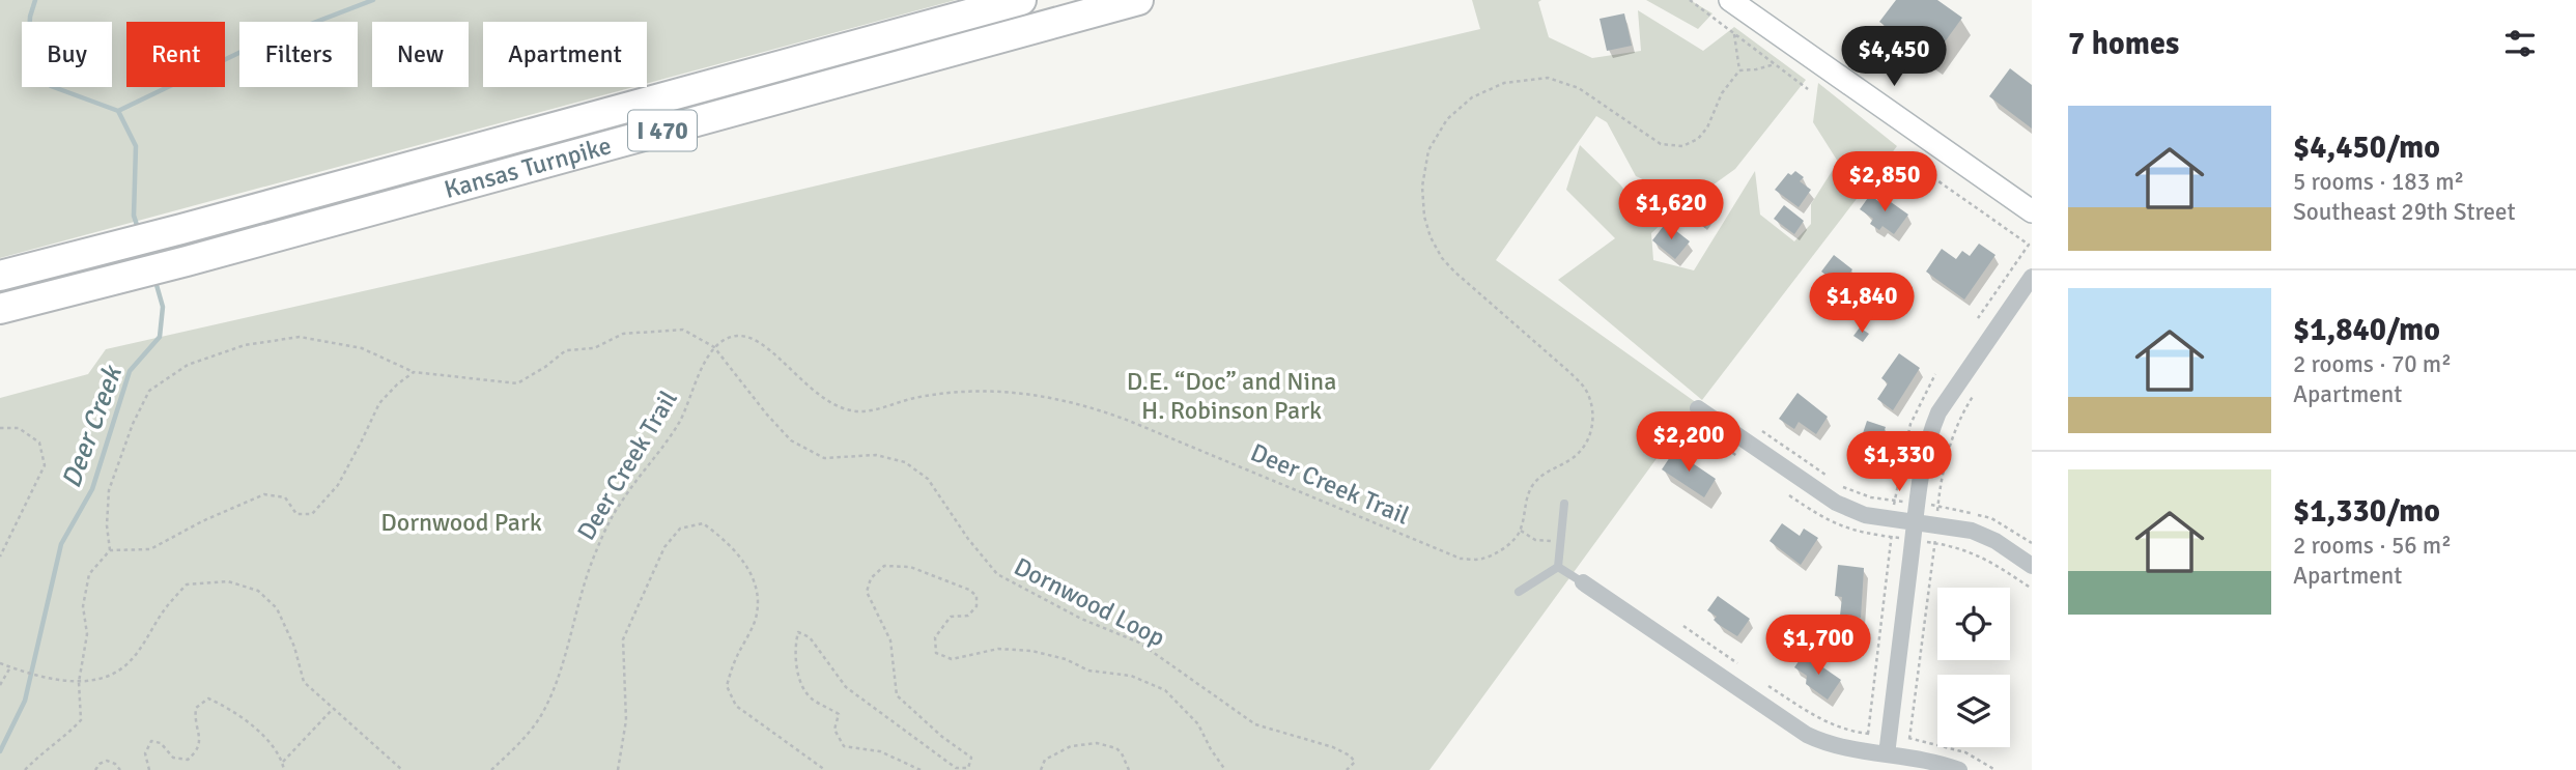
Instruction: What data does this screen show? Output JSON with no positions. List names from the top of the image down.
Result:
{
  "streets": {
    "highway": ["I 470", "Kansas Turnpike"],
    "path": ["Deer Creek Trail", "Dornwood Loop"]
  },
  "crossings": [
    ["Deer Creek Trail", "Dornwood Loop"]
  ],
  "water": ["Deer Creek"],
  "parks": ["D.E. “Doc” and Nina H. Robinson Park", "Dornwood Park"],
  "page": {
    "heading": "7 homes",
    "chip": [
      "Buy",
      "Rent",
      "Filters",
      "New",
      "Apartment"
    ],
    "price": [
      "$4,450",
      "$2,850",
      "$1,620",
      "$1,840",
      "$2,200",
      "$1,330",
      "$1,700"
    ],
    "list": [
      {
        "name": "$4,450/mo",
        "note": "5 rooms · 183 m² · Southeast 29th Street"
      },
      {
        "name": "$1,840/mo",
        "note": "2 rooms · 70 m² · Apartment"
      },
      {
        "name": "$1,330/mo",
        "note": "2 rooms · 56 m² · Apartment"
      }
    ]
  }
}
